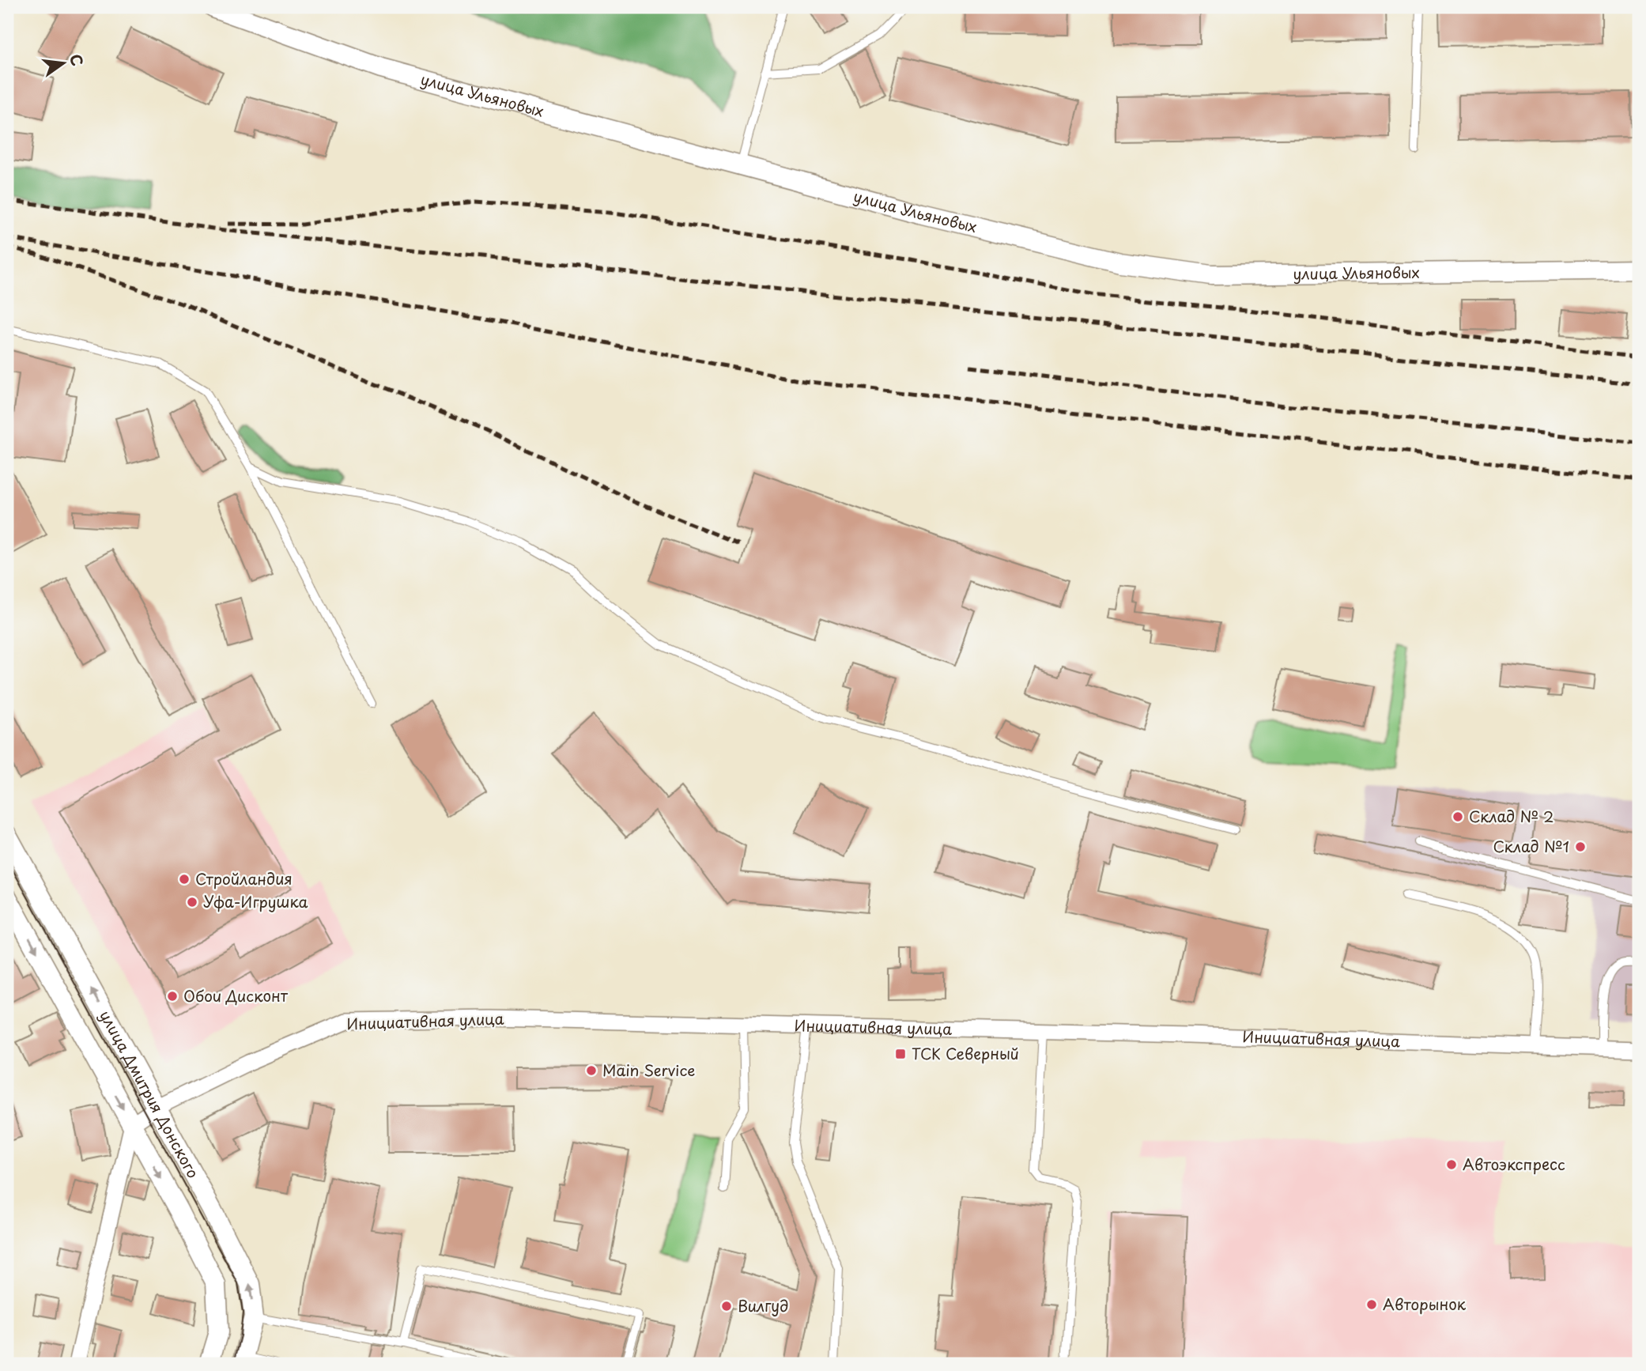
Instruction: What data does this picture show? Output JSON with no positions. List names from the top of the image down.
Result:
{
  "streets": {
    "street": ["улица Ульяновых", "Инициативная улица", "улица Дмитрия Донского"]
  },
  "crossings": [
    ["Инициативная улица", "улица Дмитрия Донского"]
  ],
  "places": {
    "other": [
      "Склад № 2",
      "Склад №1",
      "Стройландия",
      "Уфа-Игрушка",
      "Обои Дисконт",
      "Main Service",
      "Автоэкспресс",
      "Авторынок",
      "Вилгуд"
    ],
    "transit": ["ТСК Северный"]
  },
  "north": "right"
}
